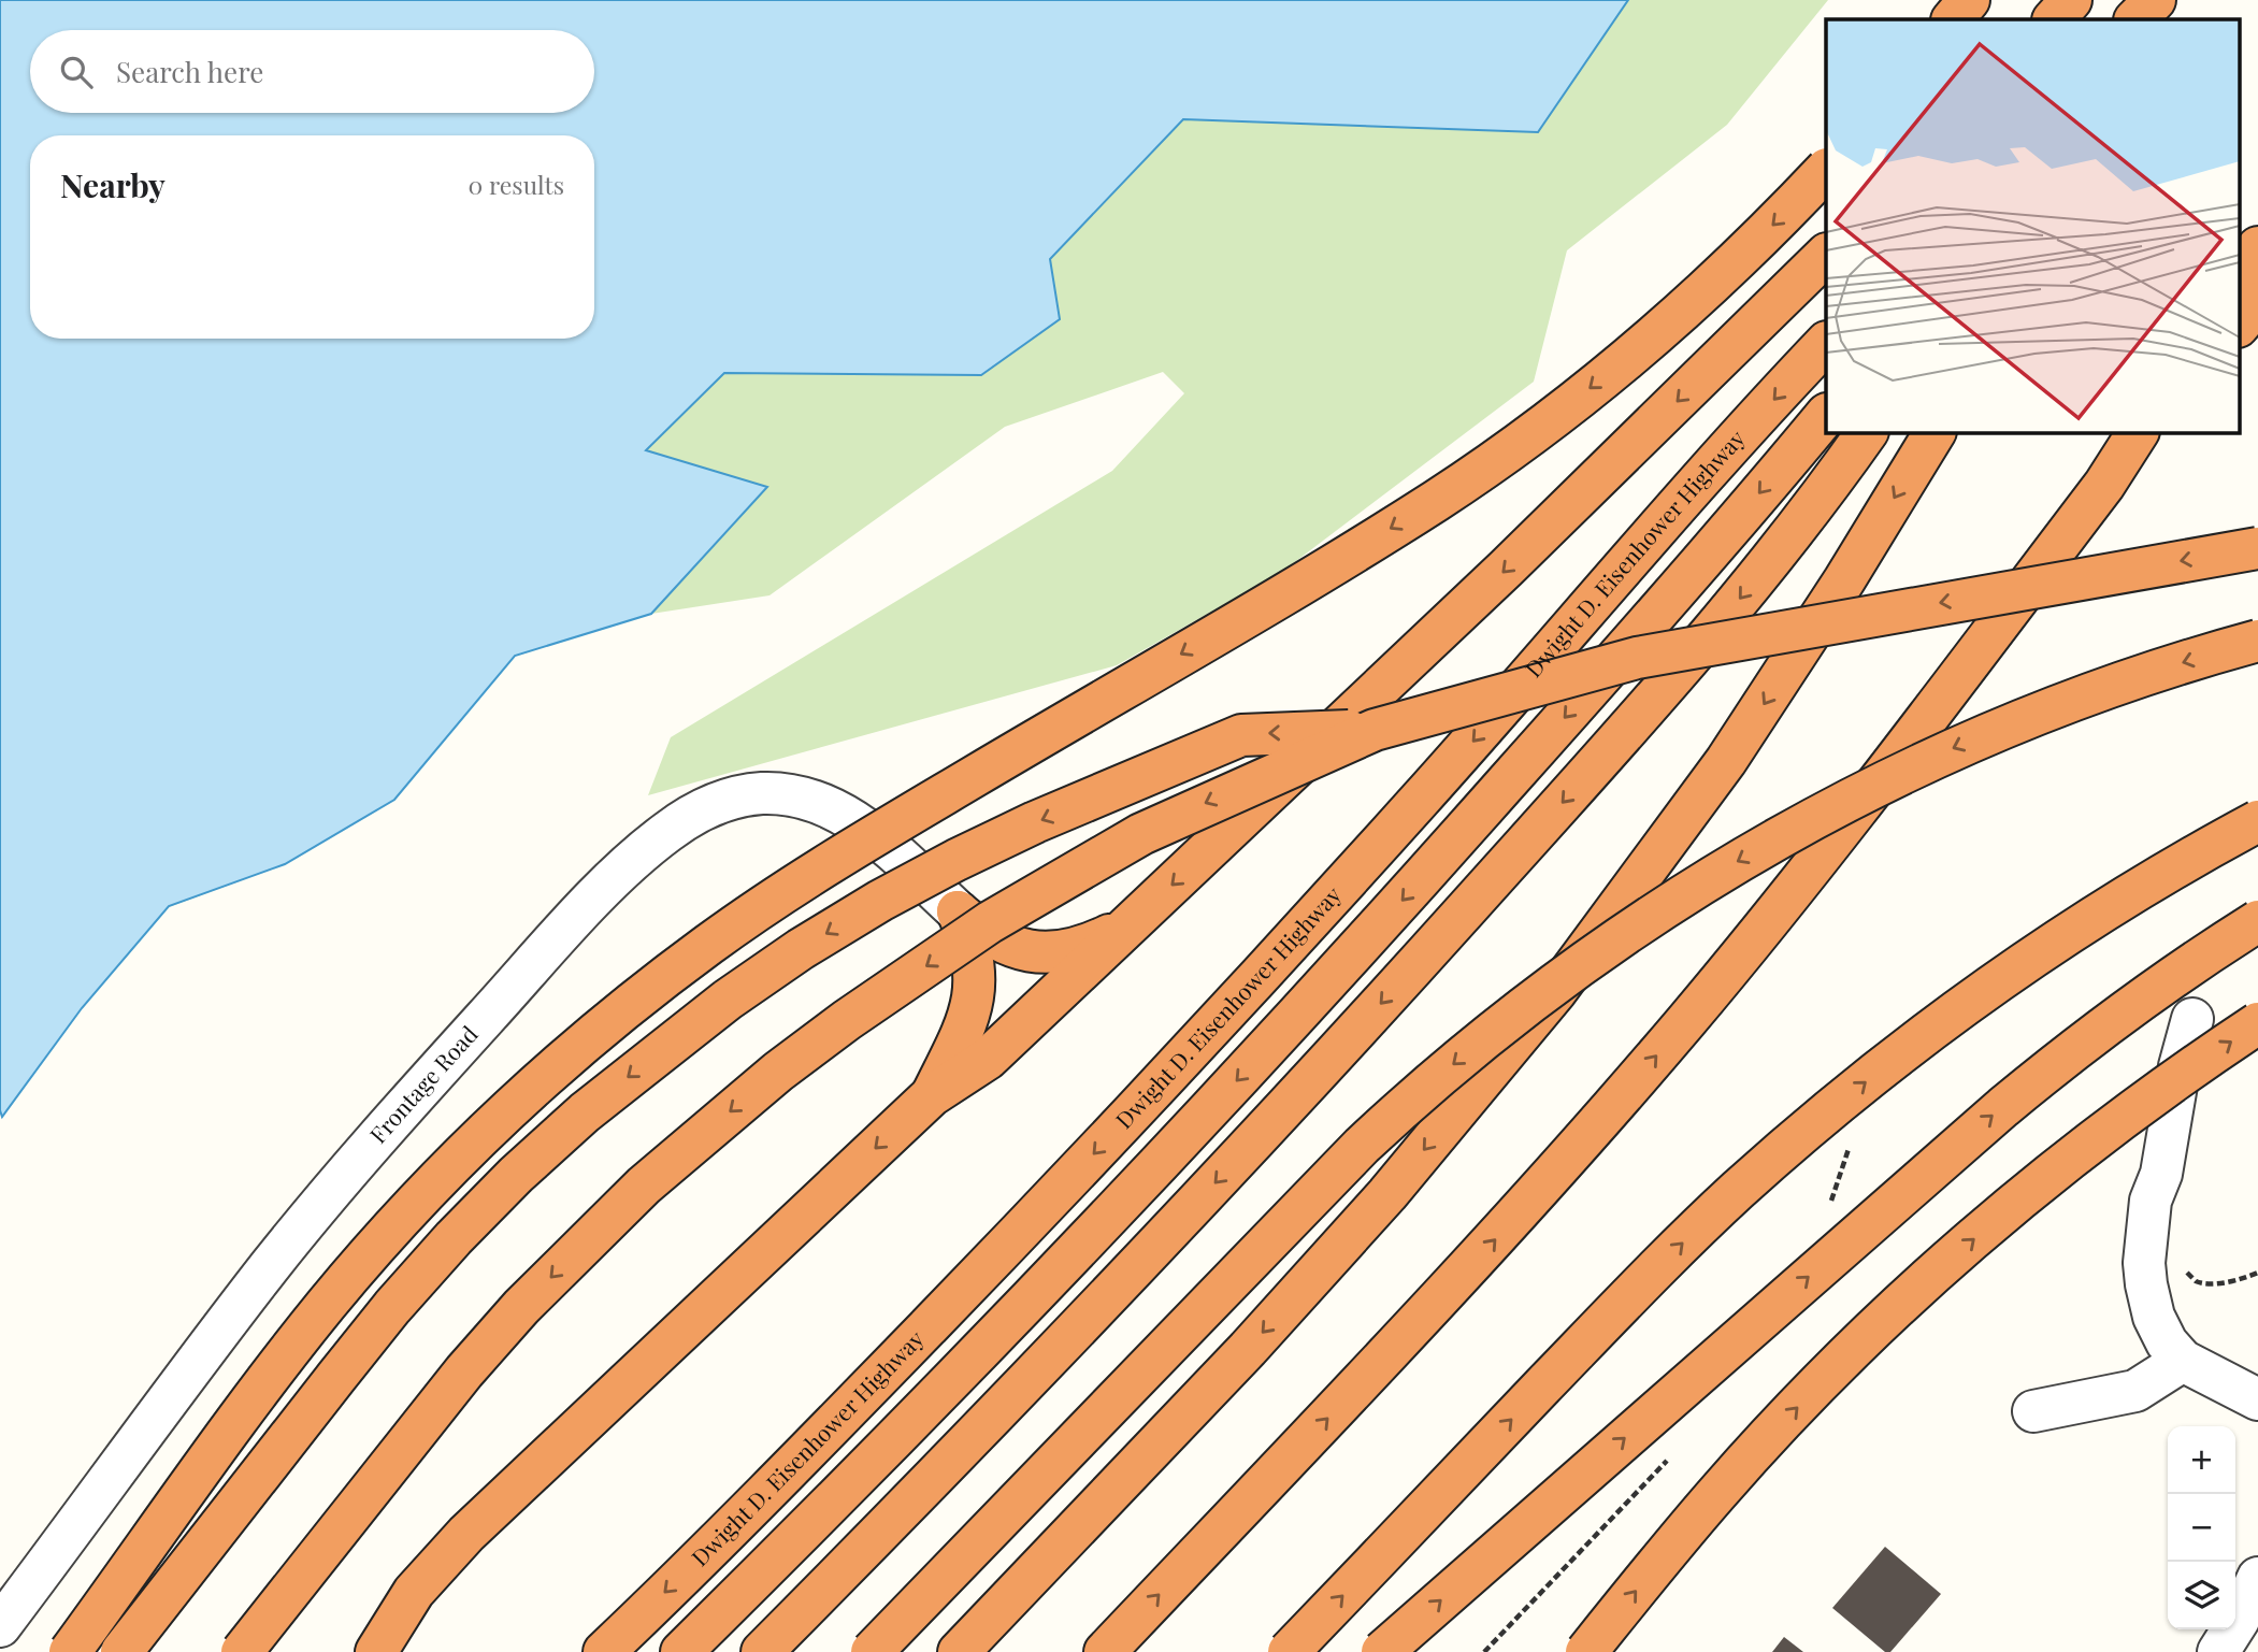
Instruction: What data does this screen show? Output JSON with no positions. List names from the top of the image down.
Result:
{
  "streets": {
    "highway": ["Dwight D. Eisenhower Highway"],
    "street": ["Frontage Road"]
  },
  "page": {
    "search": "Search here",
    "heading": ["Nearby", "0 results"],
    "map_buttons": ["+", "−"]
  }
}
